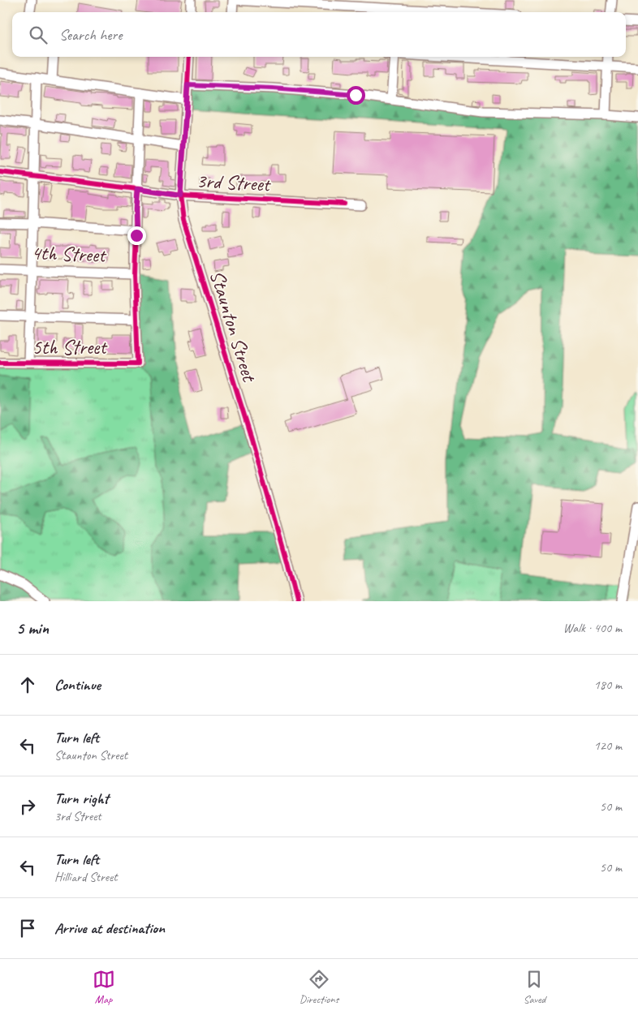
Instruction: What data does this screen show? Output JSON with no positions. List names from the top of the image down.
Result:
{
  "streets": {
    "street": [
      "3rd Street",
      "4th Street",
      "Staunton Street",
      "5th Street"
    ]
  },
  "crossings": [
    ["3rd Street", "Staunton Street"]
  ],
  "page": {
    "search": "Search here",
    "heading": ["5 min", "Walk · 400 m"],
    "list": [
      ["Continue", "180 m"],
      ["Turn left", "Staunton Street", "120 m"],
      ["Turn right", "3rd Street", "50 m"],
      ["Turn left", "Hilliard Street", "50 m"],
      "Arrive at destination"
    ],
    "nav": ["Map", "Directions", "Saved"]
  }
}
